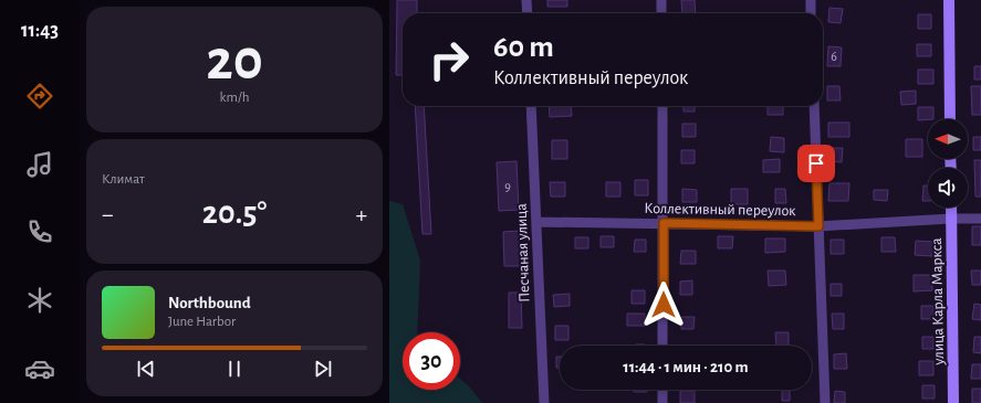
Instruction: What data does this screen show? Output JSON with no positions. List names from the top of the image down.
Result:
{
  "streets": {
    "main road": ["улица Карла Маркса"],
    "street": ["Коллективный переулок", "Песчаная улица"]
  },
  "crossings": [
    ["Коллективный переулок", "Песчаная улица"],
    ["Коллективный переулок", "улица Карла Маркса"]
  ],
  "house_numbers": ["6", "9"],
  "north": "left",
  "page": {
    "tabs": "11:43",
    "tile": [
      ["20", "km/h"],
      "Климат"
    ],
    "turn": ["60 m", "Коллективный переулок"],
    "heat": ["−", "20.5°", "+"],
    "song": ["Northbound", "June Harbor"],
    "limit": "30",
    "trip": "11:44 · 1 мин · 210 m"
  }
}
